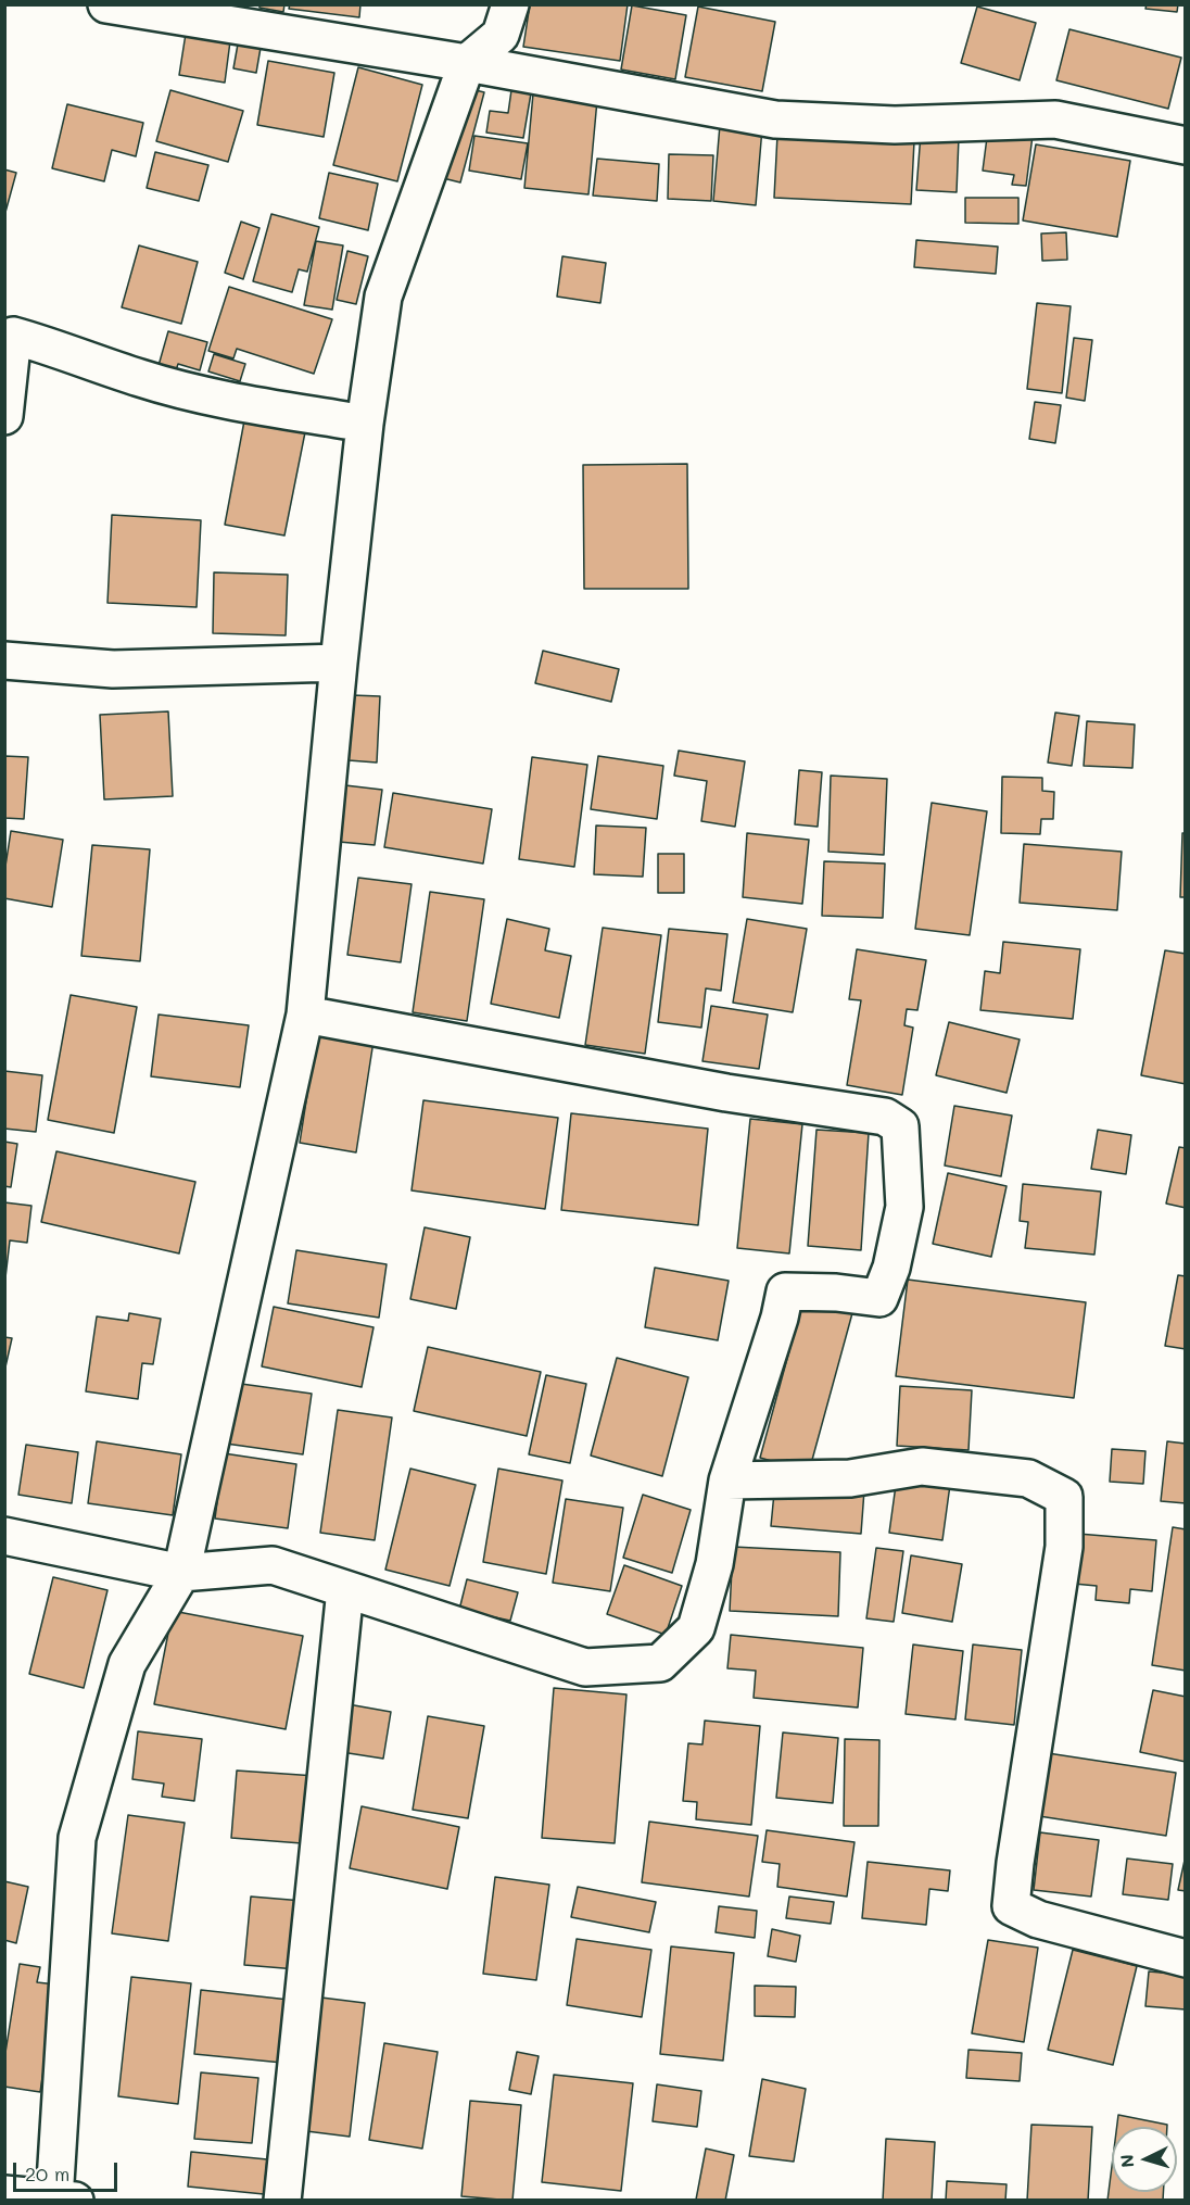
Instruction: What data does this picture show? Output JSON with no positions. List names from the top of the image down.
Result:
{
  "scale_bar": "20 m",
  "north": "left"
}
